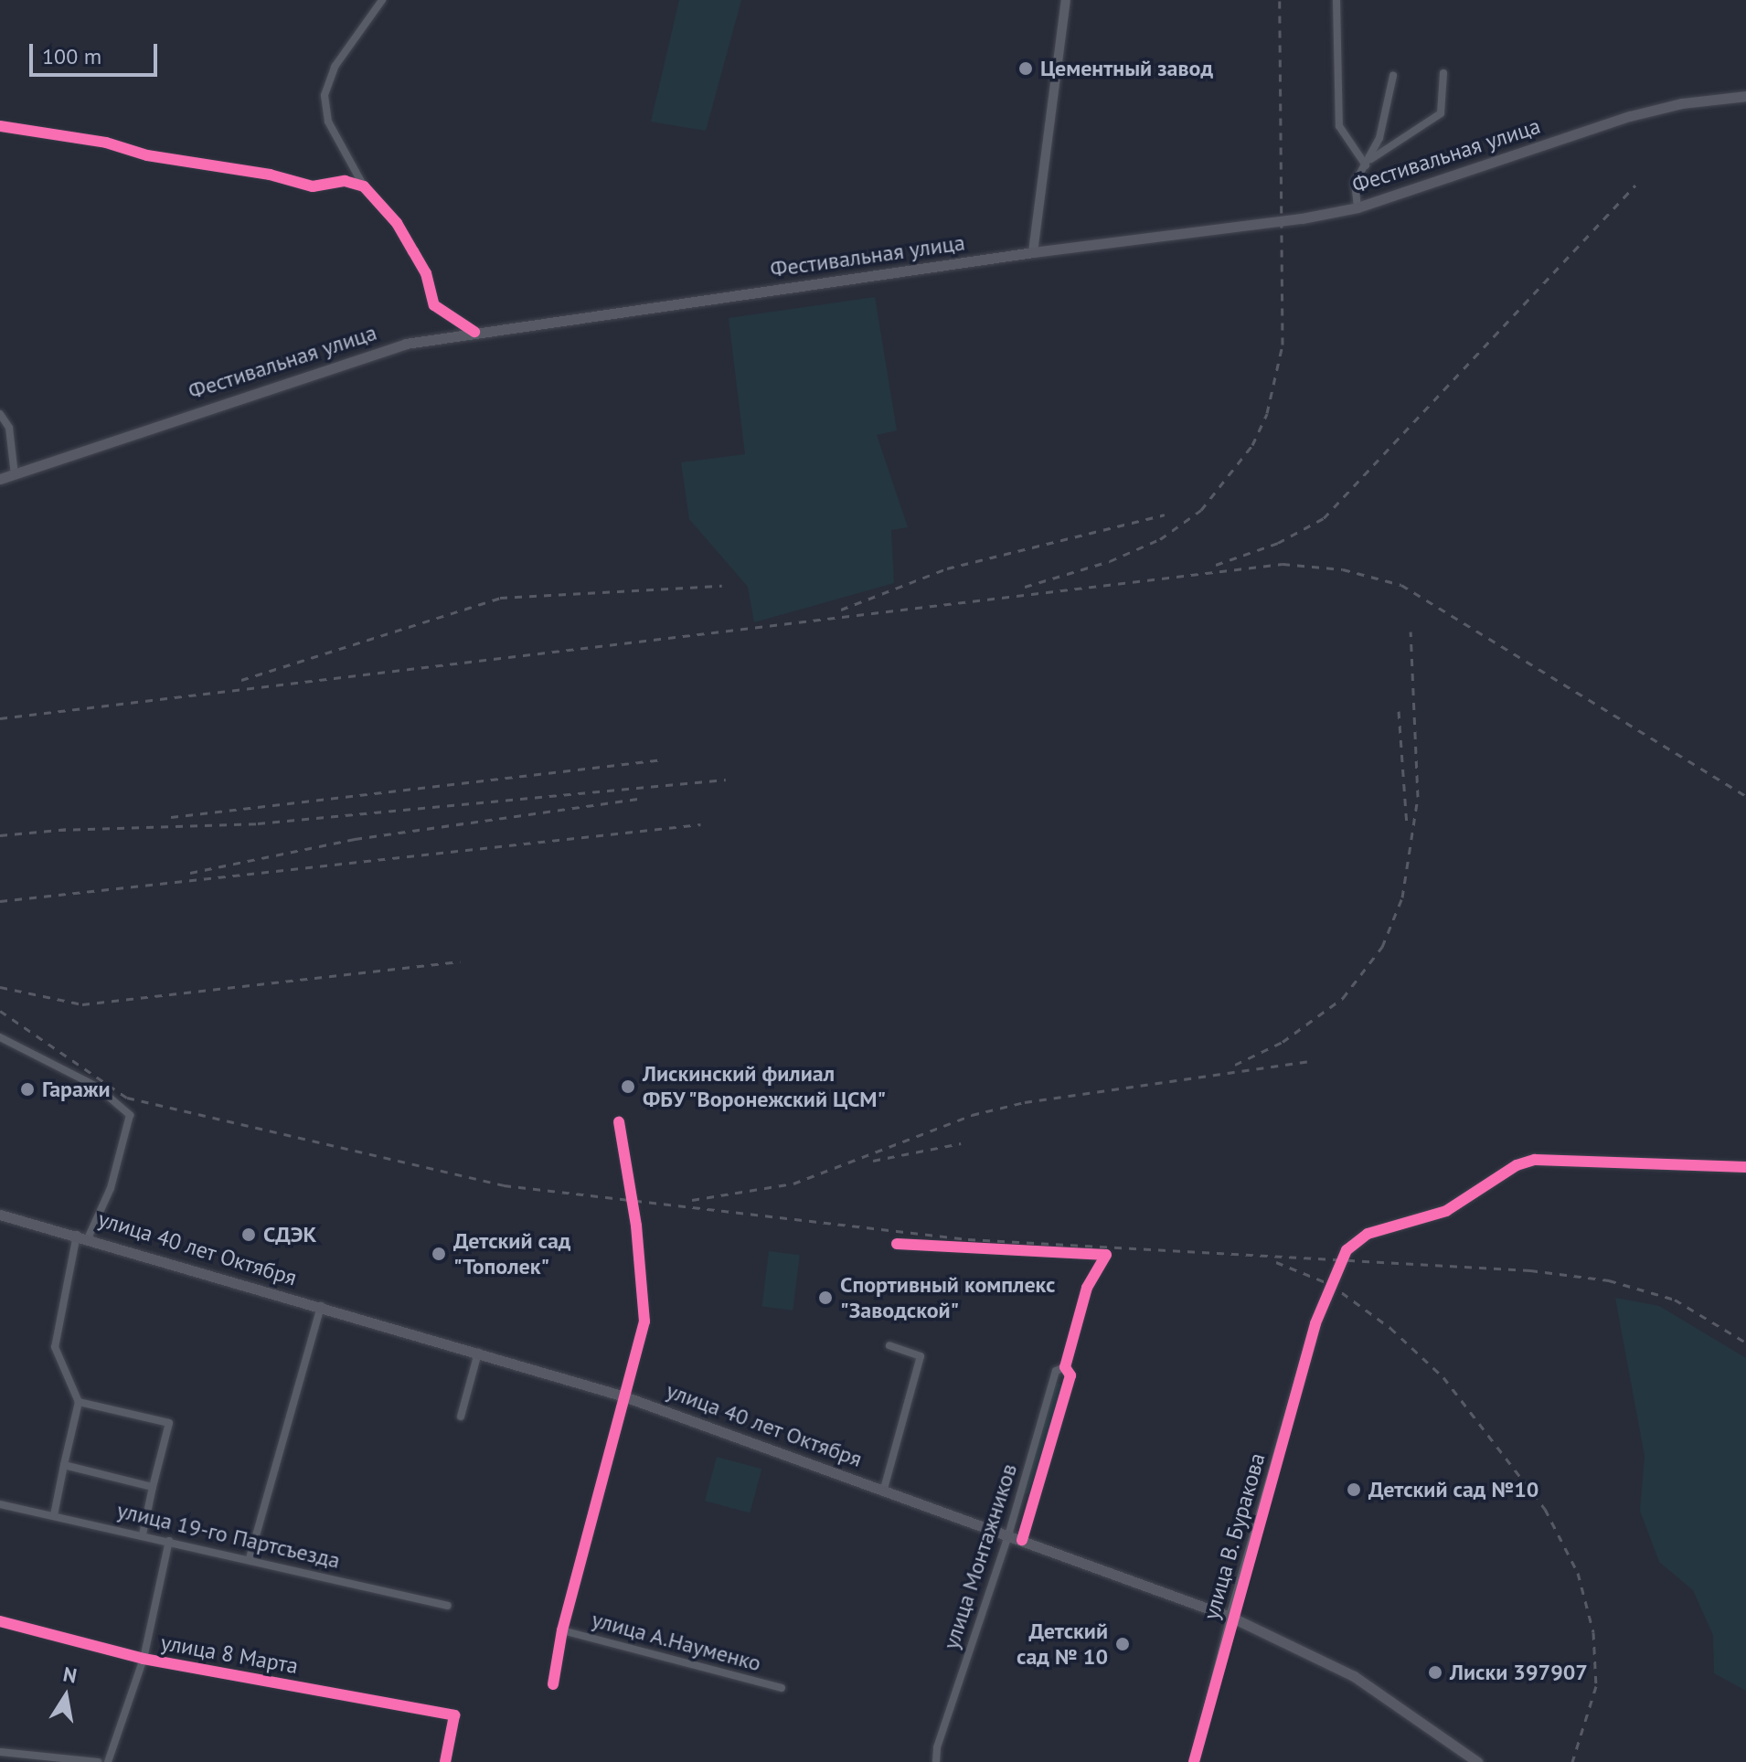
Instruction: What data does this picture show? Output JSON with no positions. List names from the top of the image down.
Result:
{
  "streets": {
    "main road": ["Фестивальная улица", "улица 40 лет Октября"],
    "street": [
      "улица 19-го Партсъезда",
      "улица В. Буракова",
      "улица Монтажников",
      "улица А.Науменко",
      "улица 8 Марта"
    ]
  },
  "crossings": [
    ["улица 40 лет Октября", "улица В. Буракова"],
    ["улица 40 лет Октября", "улица Монтажников"]
  ],
  "places": [
    "Цементный завод",
    "Лискинский филиал ФБУ \"Воронежский ЦСМ\"",
    "Гаражи",
    "СДЭК",
    "Детский сад \"Тополек\"",
    "Спортивный комплекс \"Заводской\"",
    "Детский сад №10",
    "Детский сад № 10",
    "Лиски 397907"
  ],
  "scale_bar": "100 m",
  "north": "top"
}
